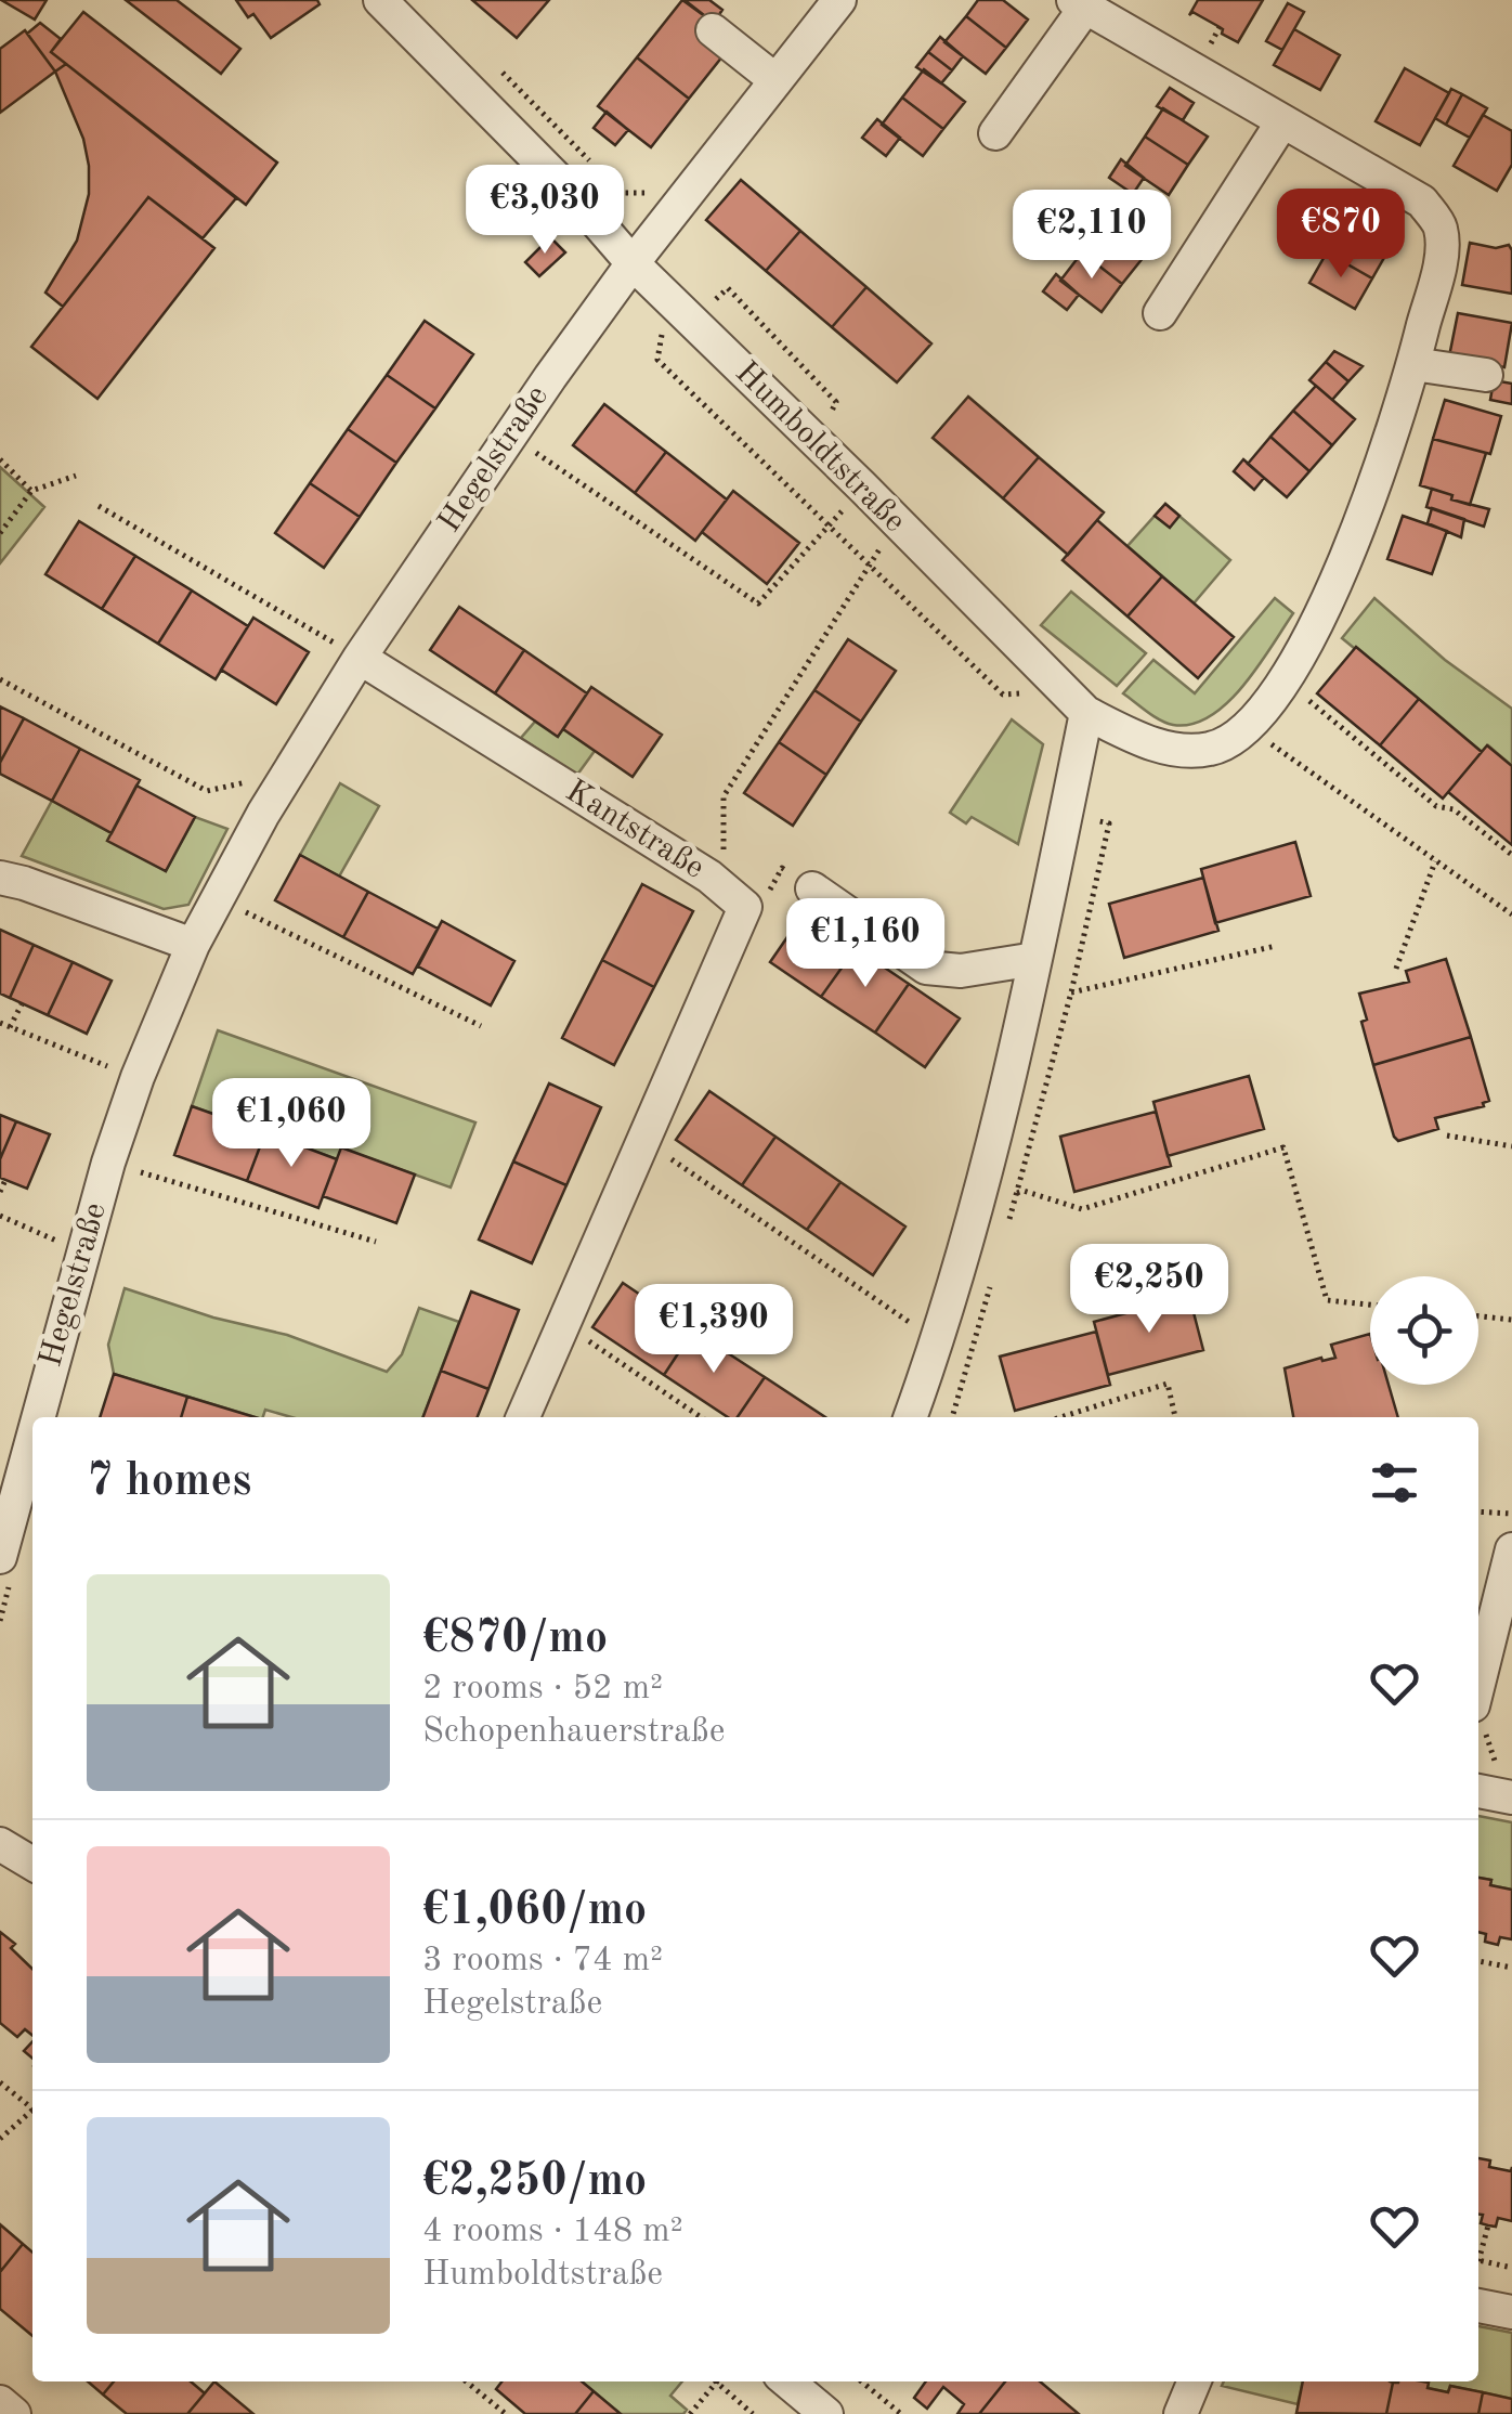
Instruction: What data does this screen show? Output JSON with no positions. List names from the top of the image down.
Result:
{
  "streets": {
    "street": ["Humboldtstraße", "Hegelstraße", "Kantstraße"]
  },
  "crossings": [
    ["Humboldtstraße", "Hegelstraße"],
    ["Hegelstraße", "Kantstraße"]
  ],
  "page": {
    "price": [
      "€3,030",
      "€870",
      "€2,110",
      "€1,160",
      "€1,060",
      "€2,250",
      "€1,390"
    ],
    "heading": "7 homes",
    "list": [
      {
        "name": "€870/mo",
        "note": "2 rooms · 52 m² · Schopenhauerstraße"
      },
      {
        "name": "€1,060/mo",
        "note": "3 rooms · 74 m² · Hegelstraße"
      },
      {
        "name": "€2,250/mo",
        "note": "4 rooms · 148 m² · Humboldtstraße"
      }
    ]
  }
}
